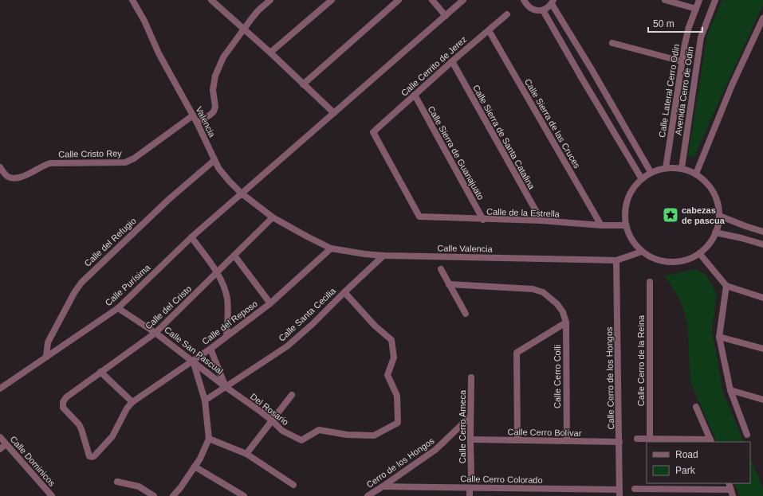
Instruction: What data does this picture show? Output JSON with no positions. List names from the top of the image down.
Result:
{
  "streets": {
    "street": [
      "Calle Cerrito de Jerez",
      "Calle Lateral Cerro Odin",
      "Avenida Cerro de Odín",
      "Valencia",
      "Calle Sierra de las Cruces",
      "Calle Sierra de Santa Catalina",
      "Calle Sierra de Guanajuato",
      "Calle Cristo Rey",
      "Calle de la Estrella",
      "Calle del Refugio",
      "Calle Valencia",
      "Calle Purísima",
      "Calle del Cristo",
      "Calle Santa Cecilia",
      "Calle del Reposo",
      "Calle San Pascual",
      "Calle Cerro de la Reina",
      "Calle Cerro Colli",
      "Calle Cerro de los Hongos",
      "Del Rosario",
      "Calle Cerro Ameca",
      "Calle Cerro Bolívar",
      "Calle Dominicos",
      "Cerro de los Hongos",
      "Calle Cerro Colorado"
    ]
  },
  "crossings": [
    ["Calle Cerrito de Jerez", "Calle Sierra de las Cruces"],
    ["Calle Cerrito de Jerez", "Calle Sierra de Santa Catalina"],
    ["Calle Cerrito de Jerez", "Calle Sierra de Guanajuato"],
    ["Calle Cerrito de Jerez", "Calle de la Estrella"],
    ["Calle Lateral Cerro Odin", "Avenida Cerro de Odín"],
    ["Calle Lateral Cerro Odin", "Calle de la Estrella"],
    ["Calle Lateral Cerro Odin", "Calle Valencia"],
    ["Avenida Cerro de Odín", "Calle de la Estrella"],
    ["Avenida Cerro de Odín", "Calle Valencia"],
    ["Valencia", "Calle Cristo Rey"],
    ["Valencia", "Calle del Refugio"],
    ["Valencia", "Calle Valencia"],
    ["Valencia", "Calle Purísima"],
    ["Valencia", "Calle del Cristo"],
    ["Calle Sierra de las Cruces", "Calle de la Estrella"],
    ["Calle Sierra de Santa Catalina", "Calle de la Estrella"],
    ["Calle Sierra de Guanajuato", "Calle de la Estrella"],
    ["Calle de la Estrella", "Calle Valencia"],
    ["Calle del Refugio", "Calle Purísima"],
    ["Calle Valencia", "Calle Santa Cecilia"],
    ["Calle Valencia", "Calle del Reposo"],
    ["Calle Valencia", "Calle Cerro de los Hongos"],
    ["Calle Purísima", "Calle San Pascual"],
    ["Calle del Cristo", "Calle del Reposo"],
    ["Calle del Cristo", "Calle San Pascual"],
    ["Calle Santa Cecilia", "Calle San Pascual"],
    ["Calle Santa Cecilia", "Del Rosario"],
    ["Calle del Reposo", "Calle San Pascual"],
    ["Calle San Pascual", "Del Rosario"],
    ["Calle Cerro Colli", "Calle Cerro Bolívar"],
    ["Calle Cerro de los Hongos", "Calle Cerro Bolívar"],
    ["Calle Cerro de los Hongos", "Calle Cerro Colorado"],
    ["Calle Cerro Ameca", "Calle Cerro Bolívar"],
    ["Calle Cerro Ameca", "Cerro de los Hongos"],
    ["Cerro de los Hongos", "Calle Cerro Colorado"]
  ],
  "places": {
    "place": ["cabezas de pascua"]
  },
  "legend": ["Road", "Park"],
  "scale_bar": "50 m"
}
